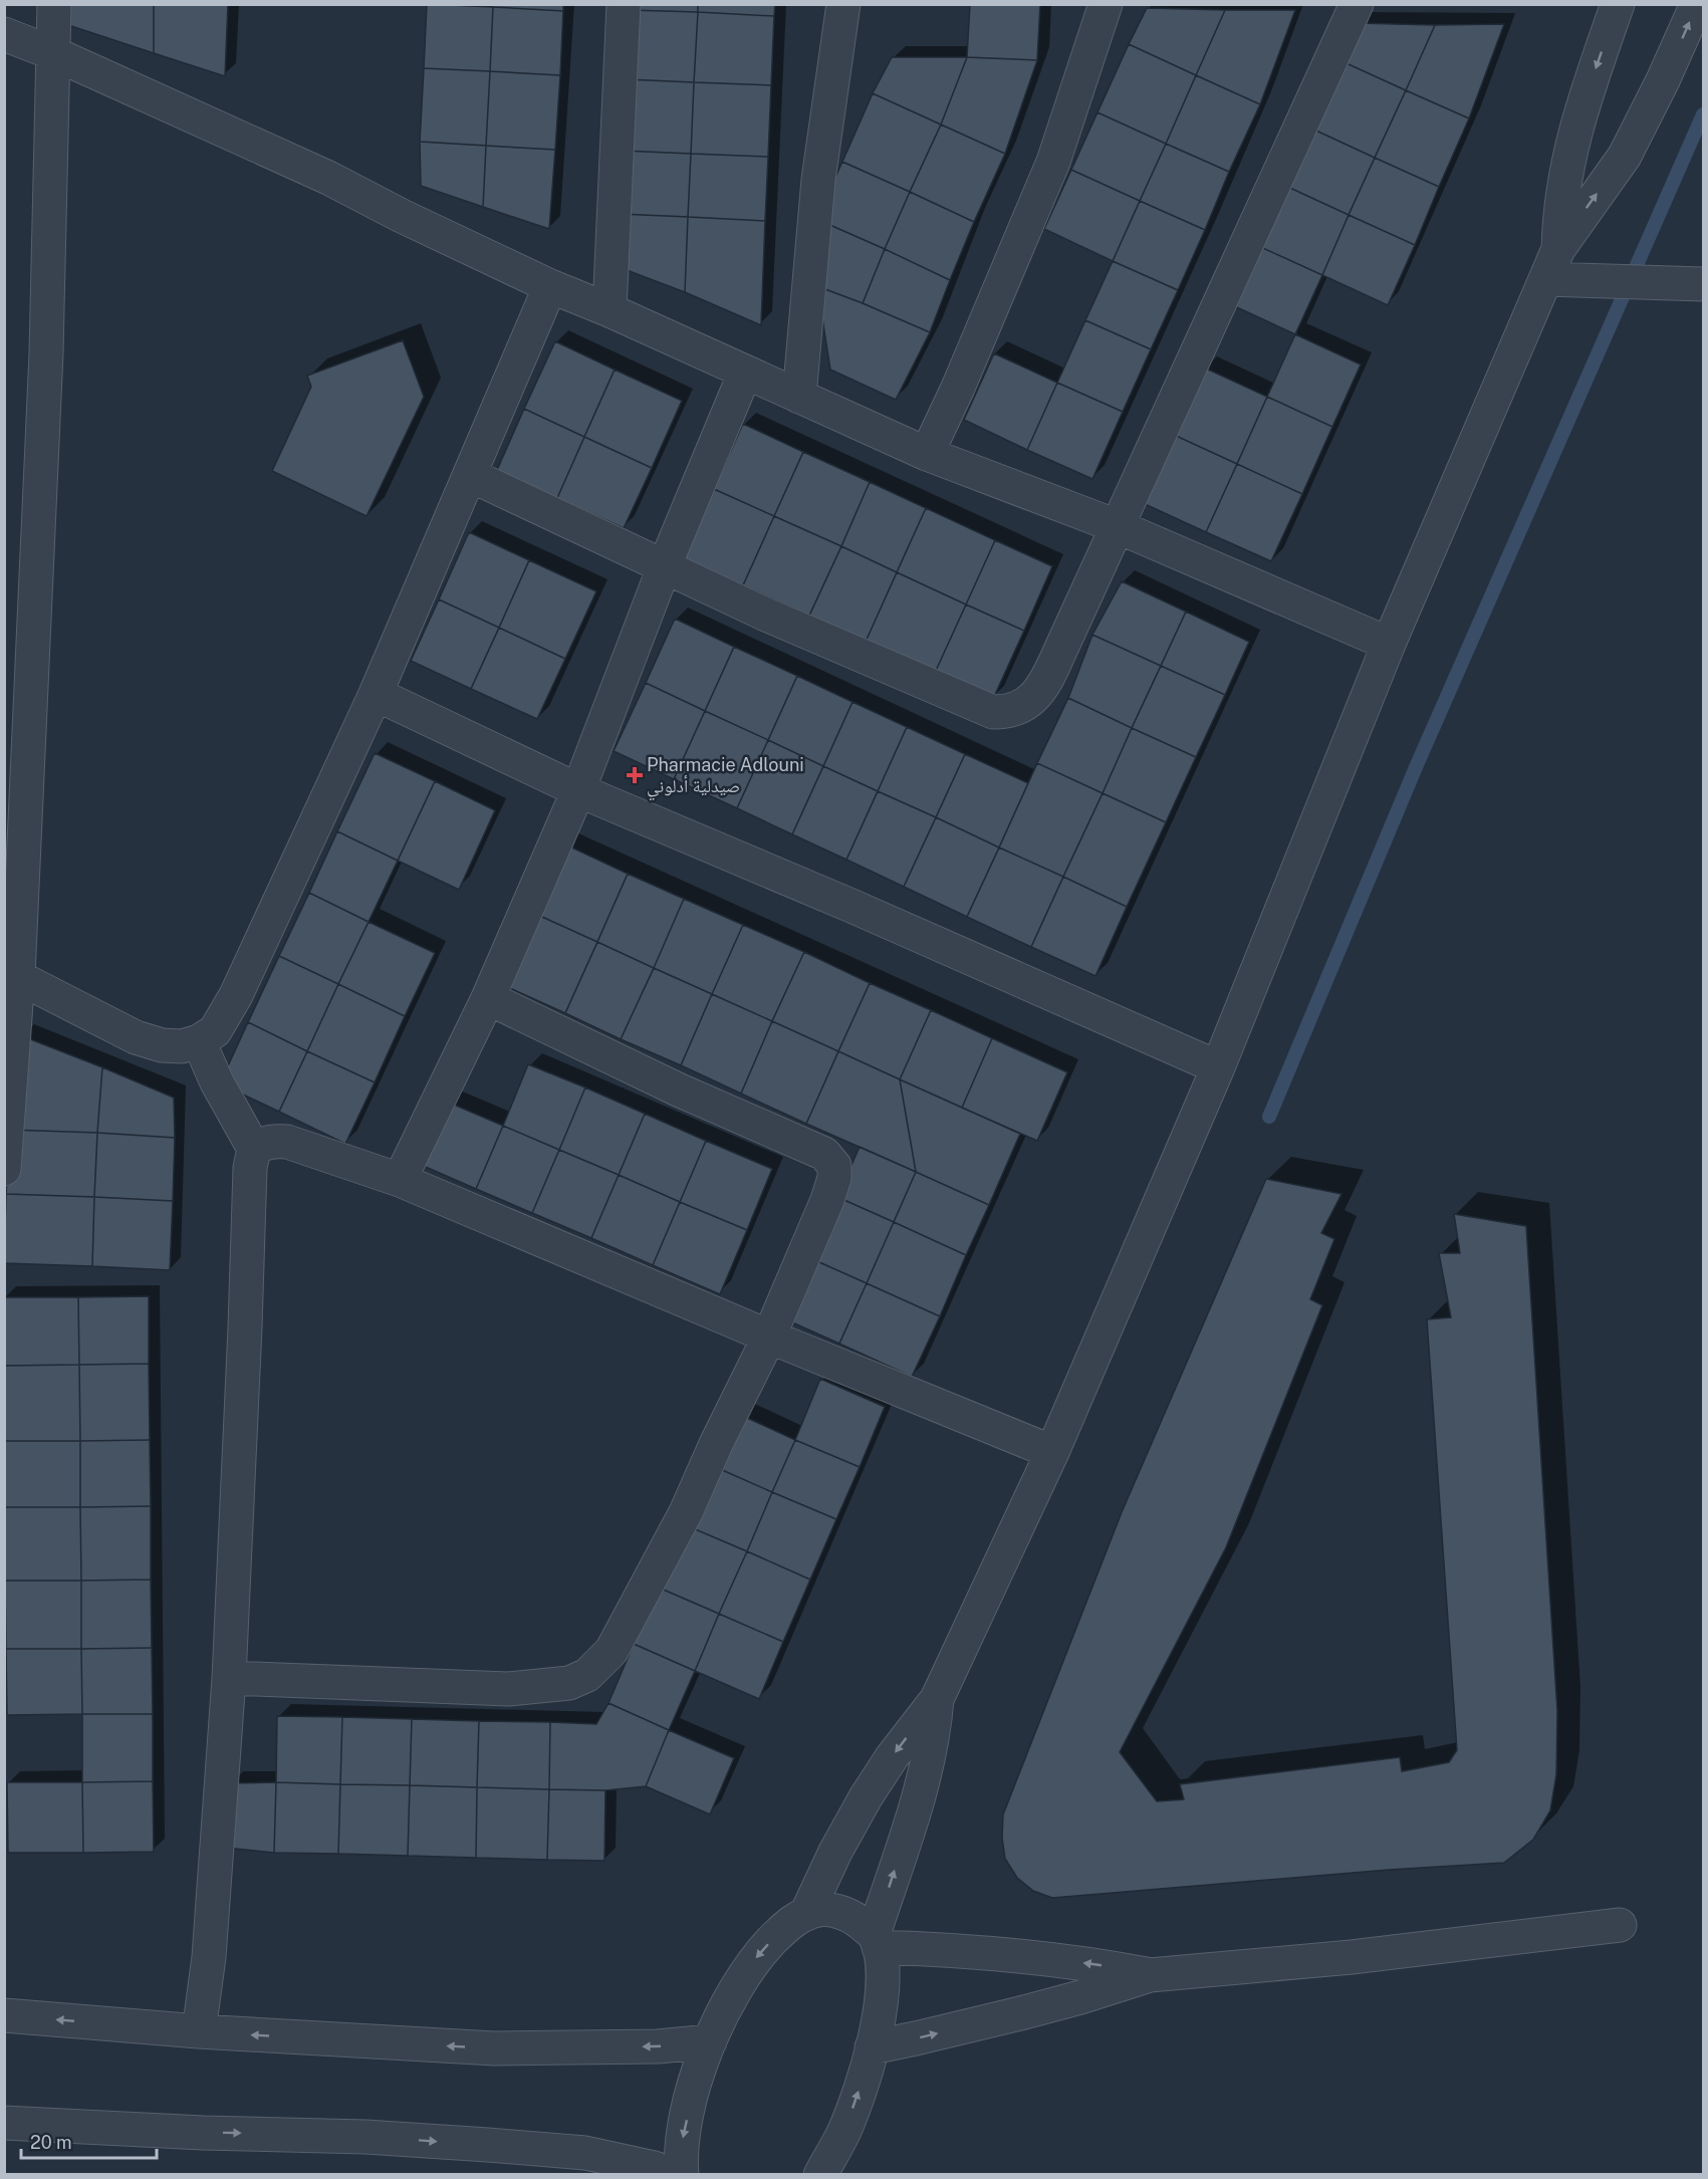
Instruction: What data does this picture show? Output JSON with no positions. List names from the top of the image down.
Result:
{
  "places": {
    "health": ["Pharmacie Adlouni صيدلية أدلوني"]
  },
  "scale_bar": "20 m"
}
